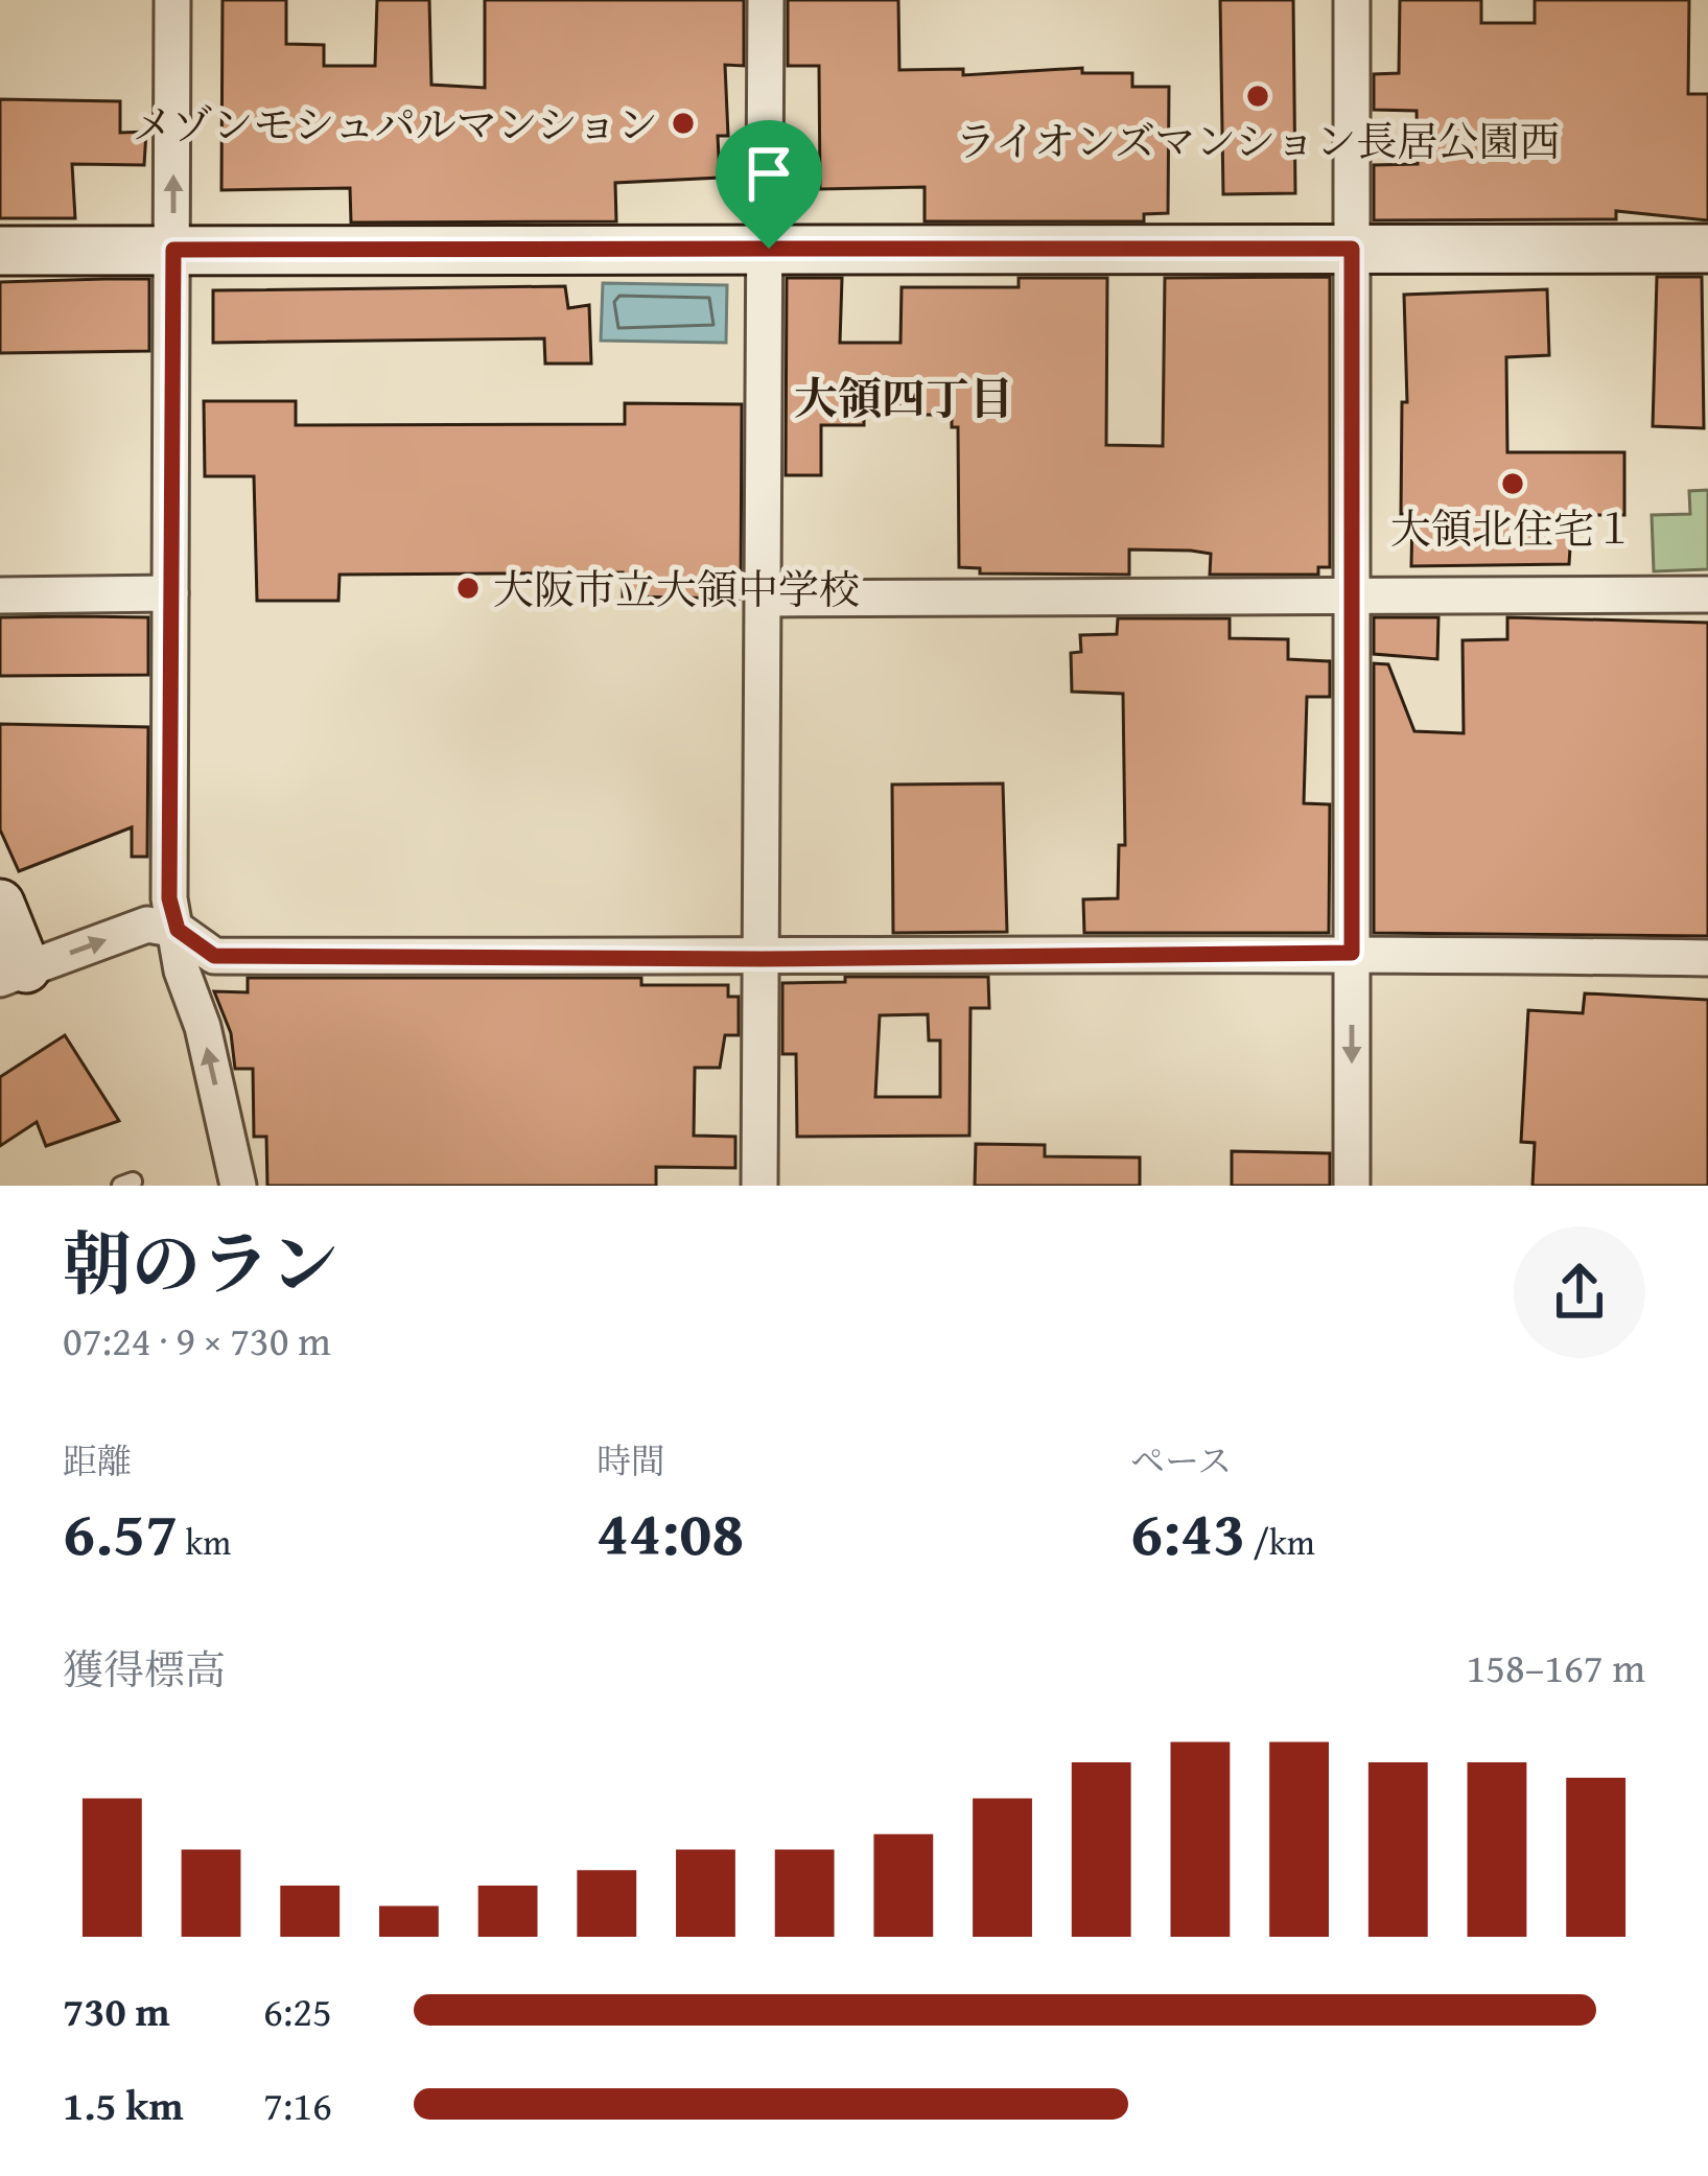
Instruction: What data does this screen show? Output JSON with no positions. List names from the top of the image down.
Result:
{
  "districts": ["大領四丁目"],
  "places": [
    "ライオンズマンション長居公園西",
    "メゾンモシュパルマンション",
    "大領北住宅１",
    "大阪市立大領中学校"
  ],
  "page": {
    "heading": ["朝のラン", "07:24 · 9 × 730 m"],
    "stats": [
      ["距離", "6.57 km"],
      ["時間", "44:08"],
      ["ペース", "6:43 /km"]
    ],
    "chart": ["獲得標高", "158–167 m"],
    "list": [
      {
        "name": "730 m",
        "note": "6:25"
      },
      {
        "name": "1.5 km",
        "note": "7:16"
      }
    ]
  }
}
